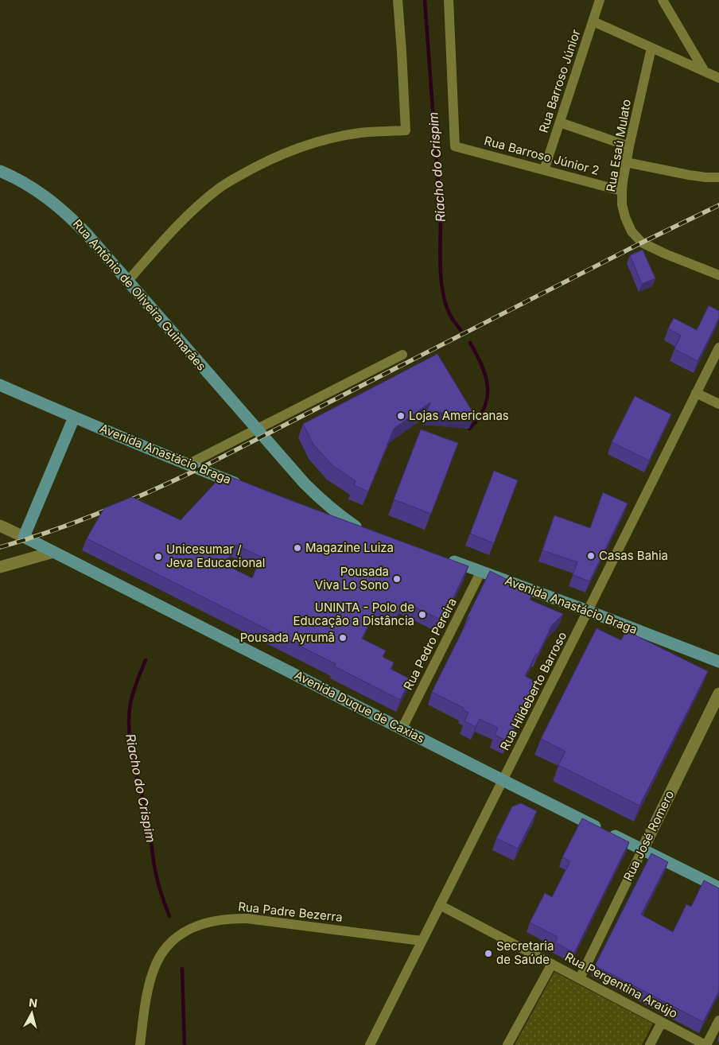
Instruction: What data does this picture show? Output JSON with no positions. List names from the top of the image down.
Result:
{
  "streets": {
    "main road": ["Rua Antônio de Oliveira Guimarães", "Avenida Anastácio Braga", "Avenida Duque de Caxias"],
    "street": [
      "Rua Barroso Júnior",
      "Rua Esaú Mulato",
      "Rua Barroso Júnior 2",
      "Rua Pedro Pereira",
      "Rua Hildeberto Barroso",
      "Rua José Romero",
      "Rua Padre Bezerra",
      "Rua Pergentina Araújo"
    ]
  },
  "crossings": [
    ["Rua Barroso Júnior", "Rua Barroso Júnior 2"],
    ["Rua Esaú Mulato", "Rua Barroso Júnior 2"],
    ["Avenida Anastácio Braga", "Rua Pedro Pereira"],
    ["Avenida Anastácio Braga", "Rua Hildeberto Barroso"],
    ["Rua Pedro Pereira", "Avenida Duque de Caxias"],
    ["Rua Hildeberto Barroso", "Avenida Duque de Caxias"],
    ["Rua Hildeberto Barroso", "Rua Padre Bezerra"],
    ["Rua Hildeberto Barroso", "Rua Pergentina Araújo"],
    ["Avenida Duque de Caxias", "Rua José Romero"],
    ["Rua José Romero", "Rua Pergentina Araújo"]
  ],
  "water": ["Riacho do Crispim"],
  "places": [
    "Lojas Americanas",
    "Magazine Luiza",
    "Casas Bahia",
    "Unicesumar / Jeva Educacional",
    "Pousada Viva Lo Sono",
    "UNINTA - Polo de Educação a Distância",
    "Pousada Ayrumã",
    "Secretaria de Saúde"
  ],
  "north": "top"
}
